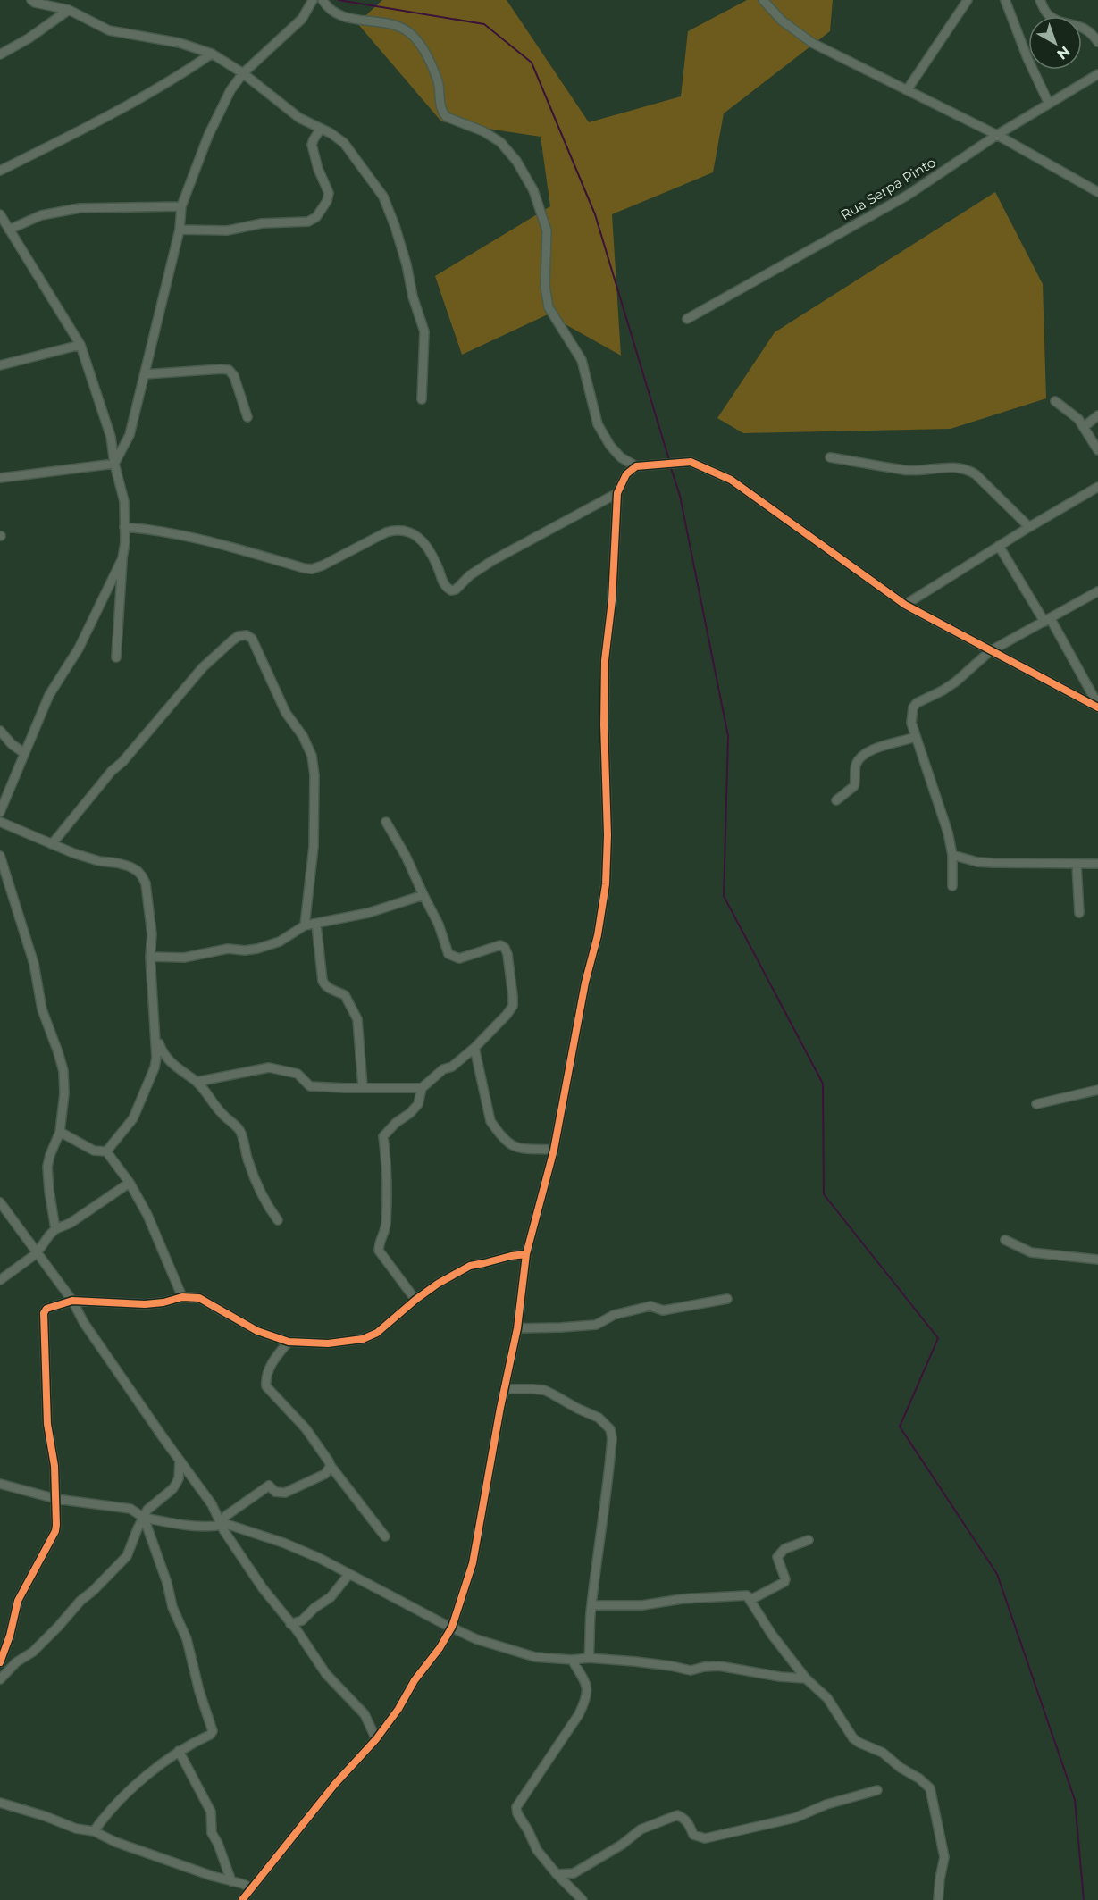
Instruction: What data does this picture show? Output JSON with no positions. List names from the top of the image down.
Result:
{
  "streets": {
    "street": ["Rua Serpa Pinto"]
  },
  "north": "bottom right"
}
